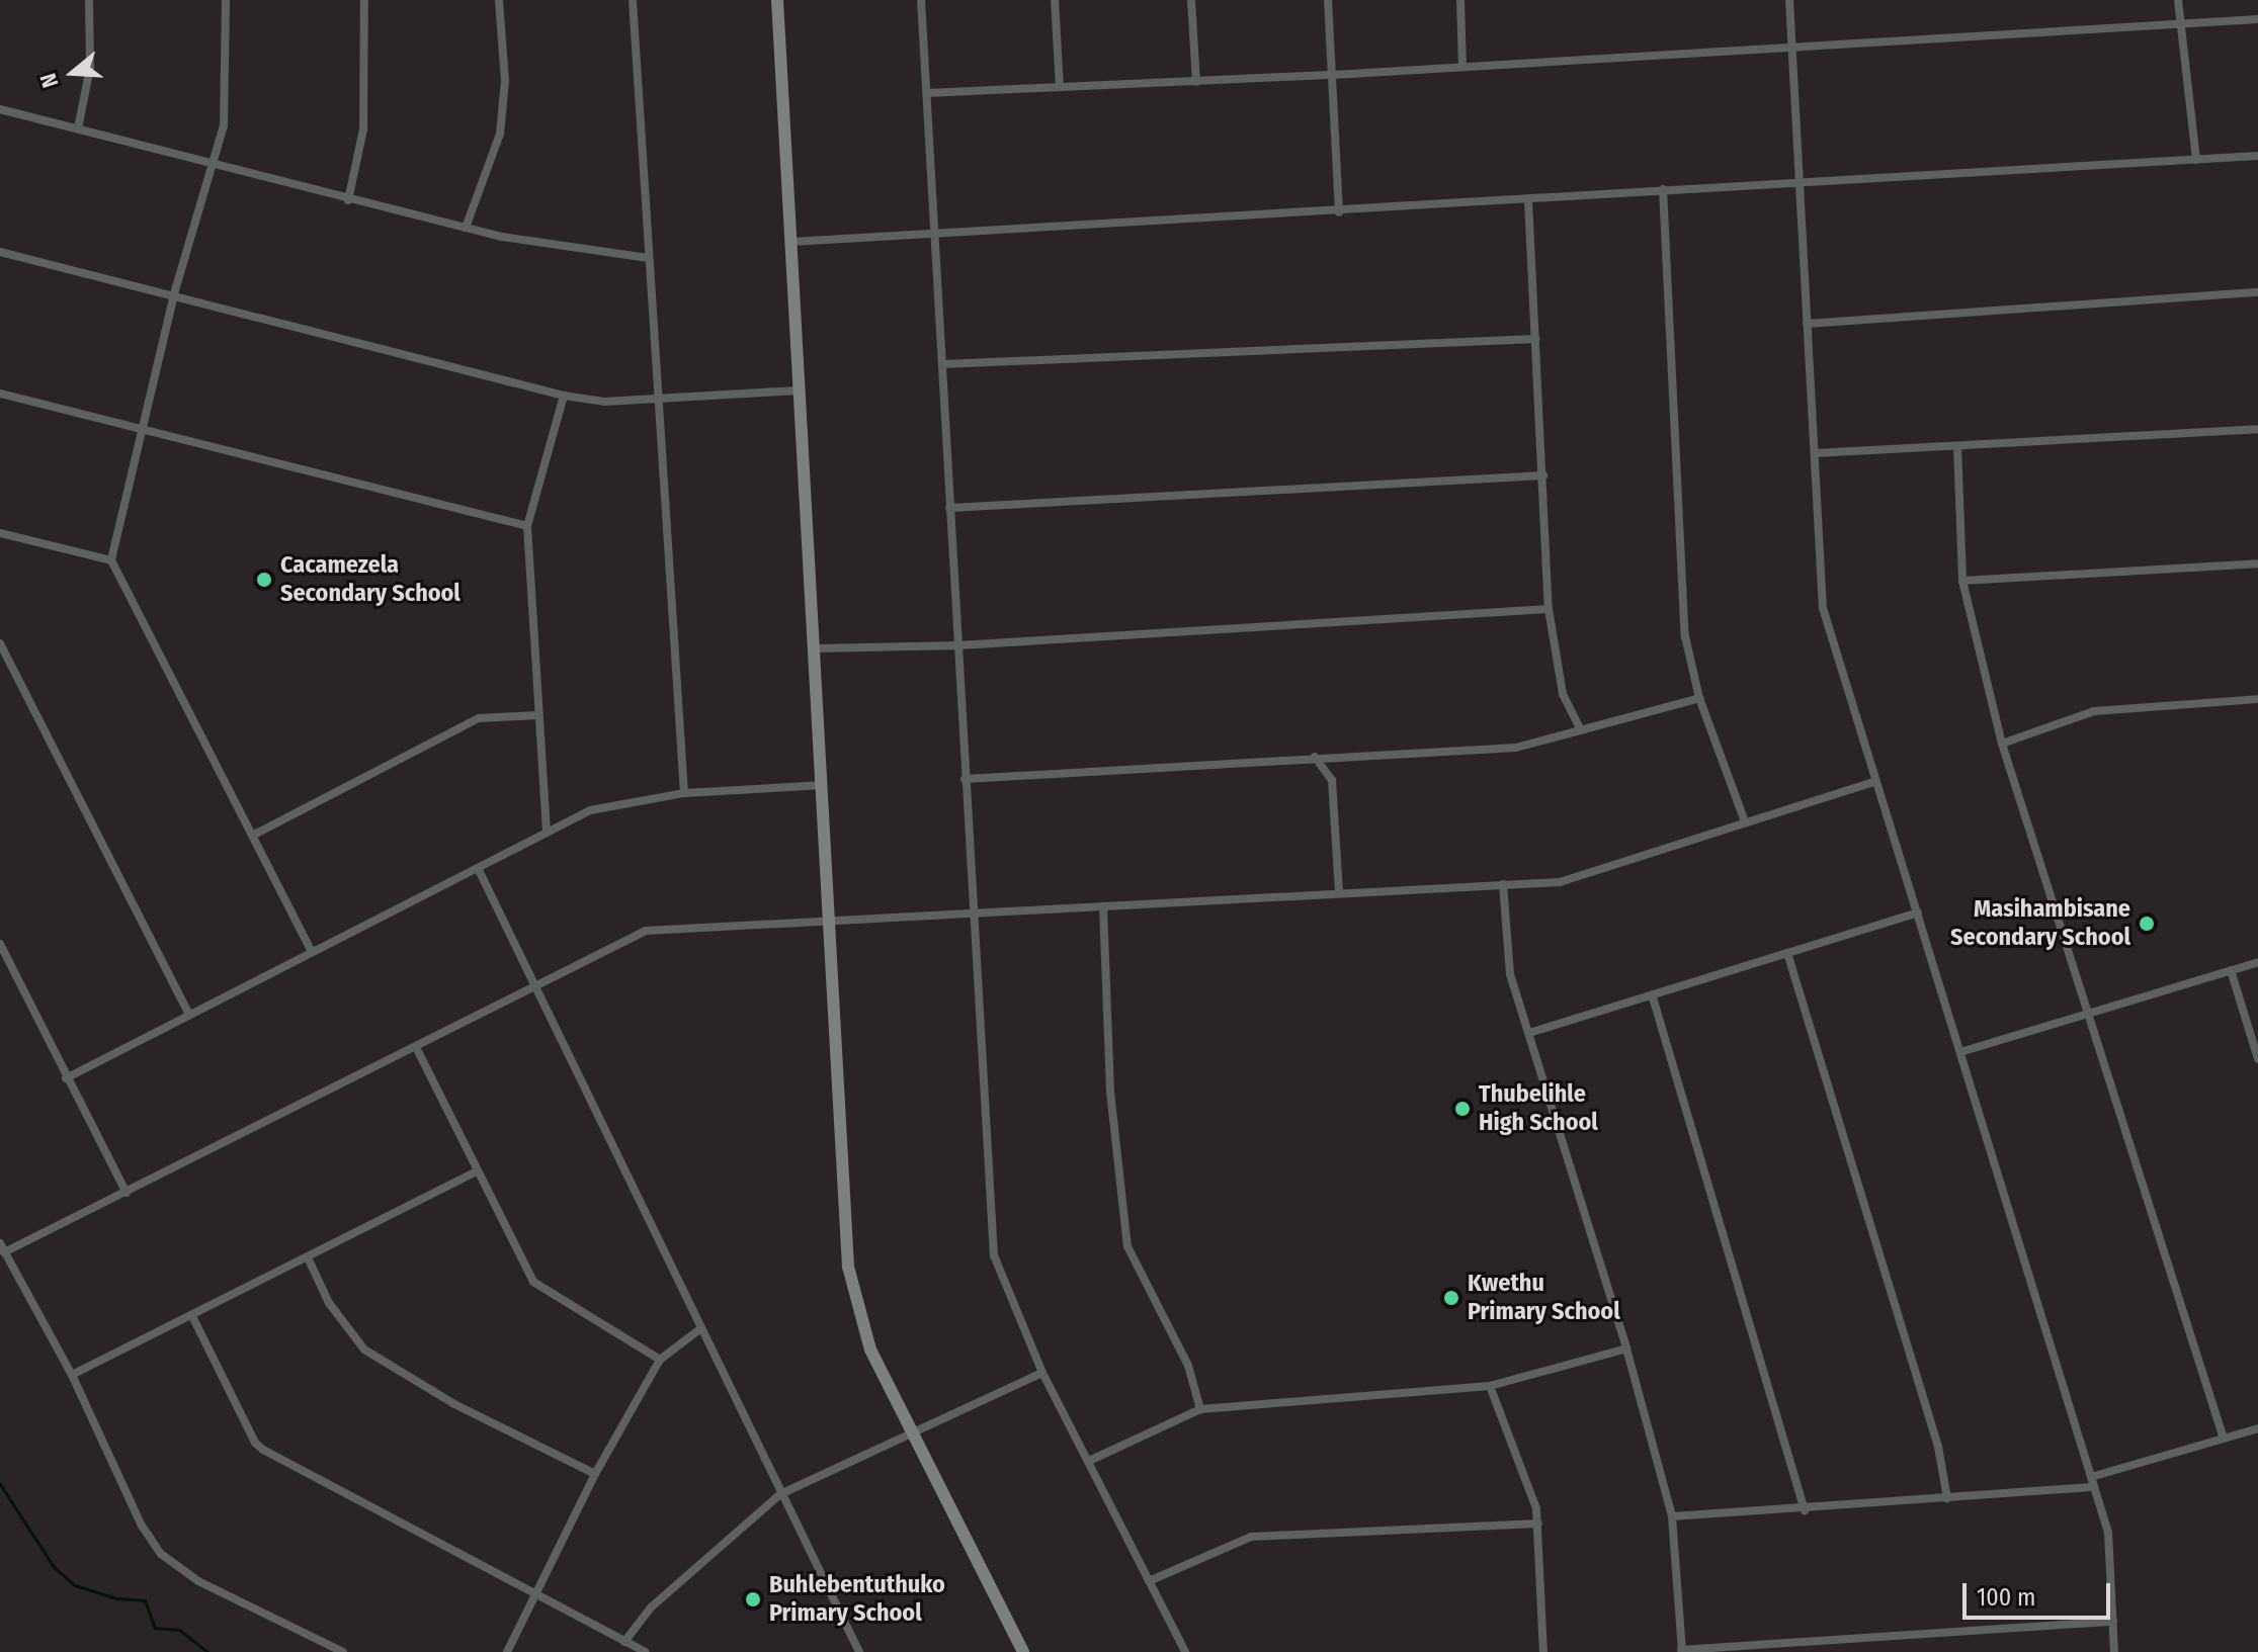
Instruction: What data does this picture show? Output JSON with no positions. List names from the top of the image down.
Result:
{
  "places": [
    "Cacamezela Secondary School",
    "Masihambisane Secondary School",
    "Thubelihle High School",
    "Kwethu Primary School",
    "Buhlebentuthuko Primary School"
  ],
  "scale_bar": "100 m",
  "north": "left"
}
